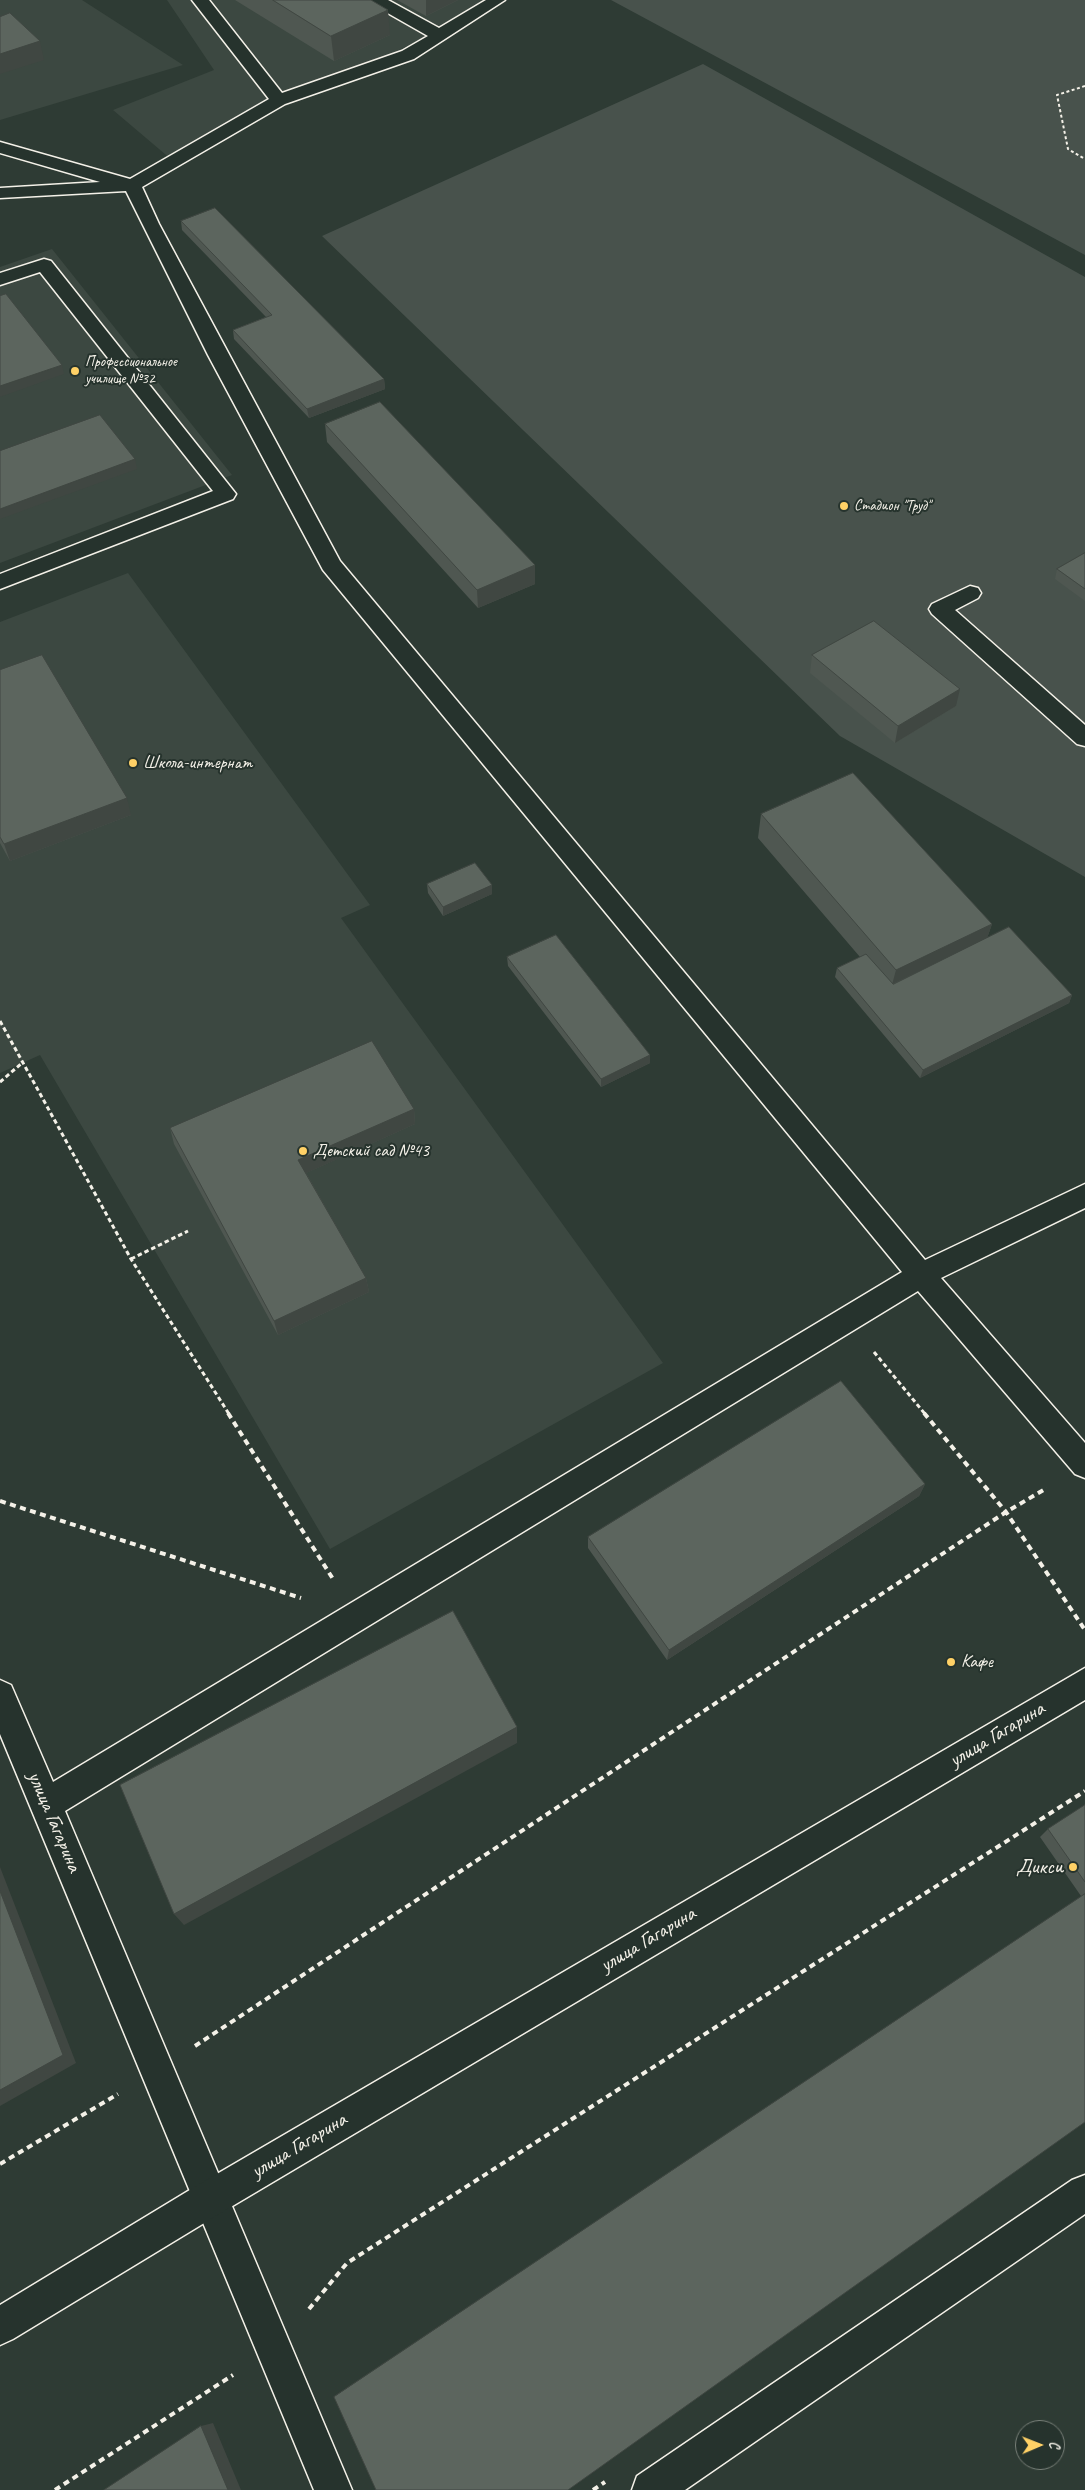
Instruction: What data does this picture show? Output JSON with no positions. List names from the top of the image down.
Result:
{
  "streets": {
    "street": ["улица Гагарина"]
  },
  "places": [
    "Профессиональное училище №32",
    "Стадион \"Труд\"",
    "Школа-интернат",
    "Детский сад №43",
    "Кафе",
    "Дикси"
  ],
  "north": "right"
}
